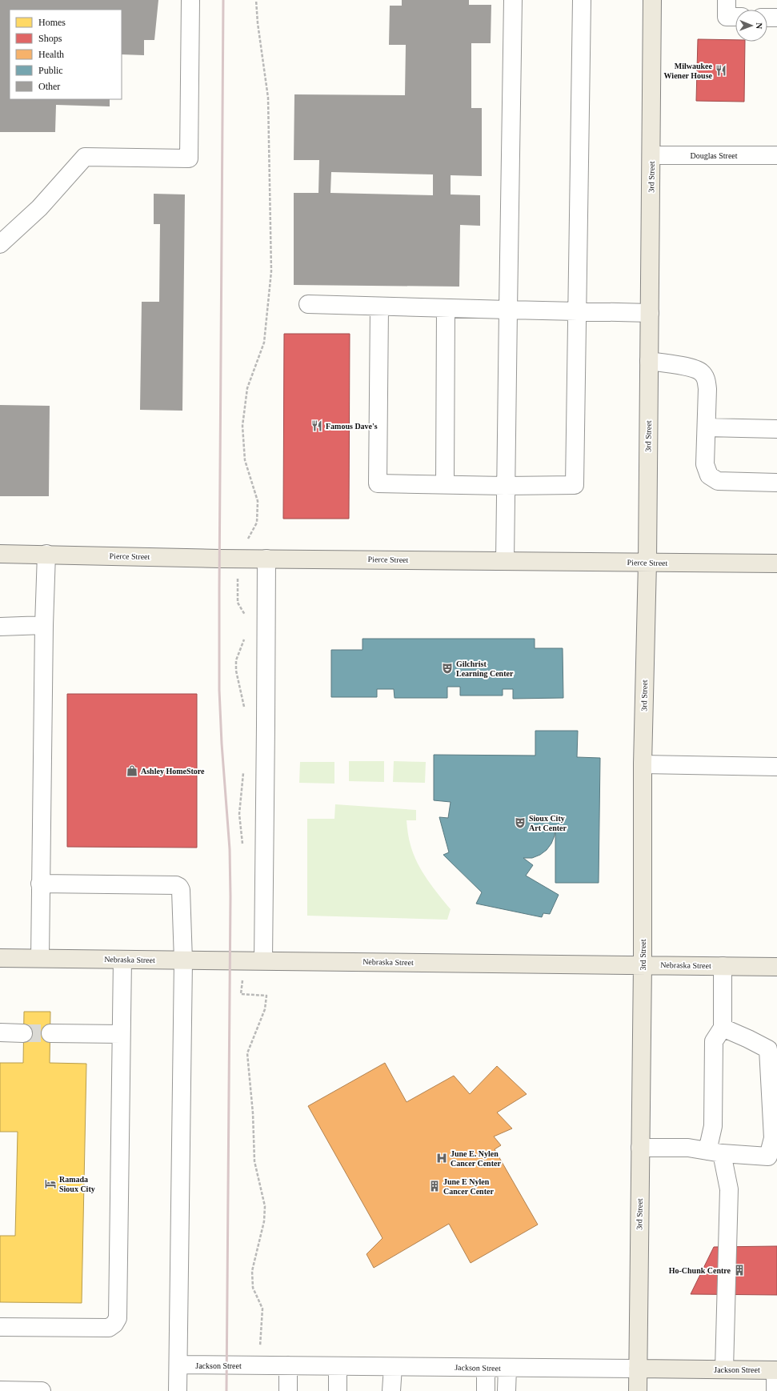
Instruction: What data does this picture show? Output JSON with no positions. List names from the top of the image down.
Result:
{
  "streets": {
    "main road": [
      "3rd Street",
      "Pierce Street",
      "Nebraska Street",
      "Jackson Street"
    ],
    "street": ["Douglas Street"]
  },
  "crossings": [
    ["Douglas Street", "3rd Street"],
    ["3rd Street", "Pierce Street"],
    ["3rd Street", "Nebraska Street"],
    ["3rd Street", "Jackson Street"]
  ],
  "places": {
    "restaurant": ["Milwaukee Wiener House", "Famous Dave's"],
    "theatre": ["Gilchrist Learning Center", "Sioux City Art Center"],
    "shop": ["Ashley HomeStore"],
    "hospital": ["June E. Nylen Cancer Center"],
    "hotel": ["Ramada Sioux City"],
    "building": ["June E Nylen Cancer Center", "Ho-Chunk Centre"]
  },
  "legend": [
    "Homes",
    "Shops",
    "Health",
    "Public",
    "Other"
  ],
  "north": "right"
}
